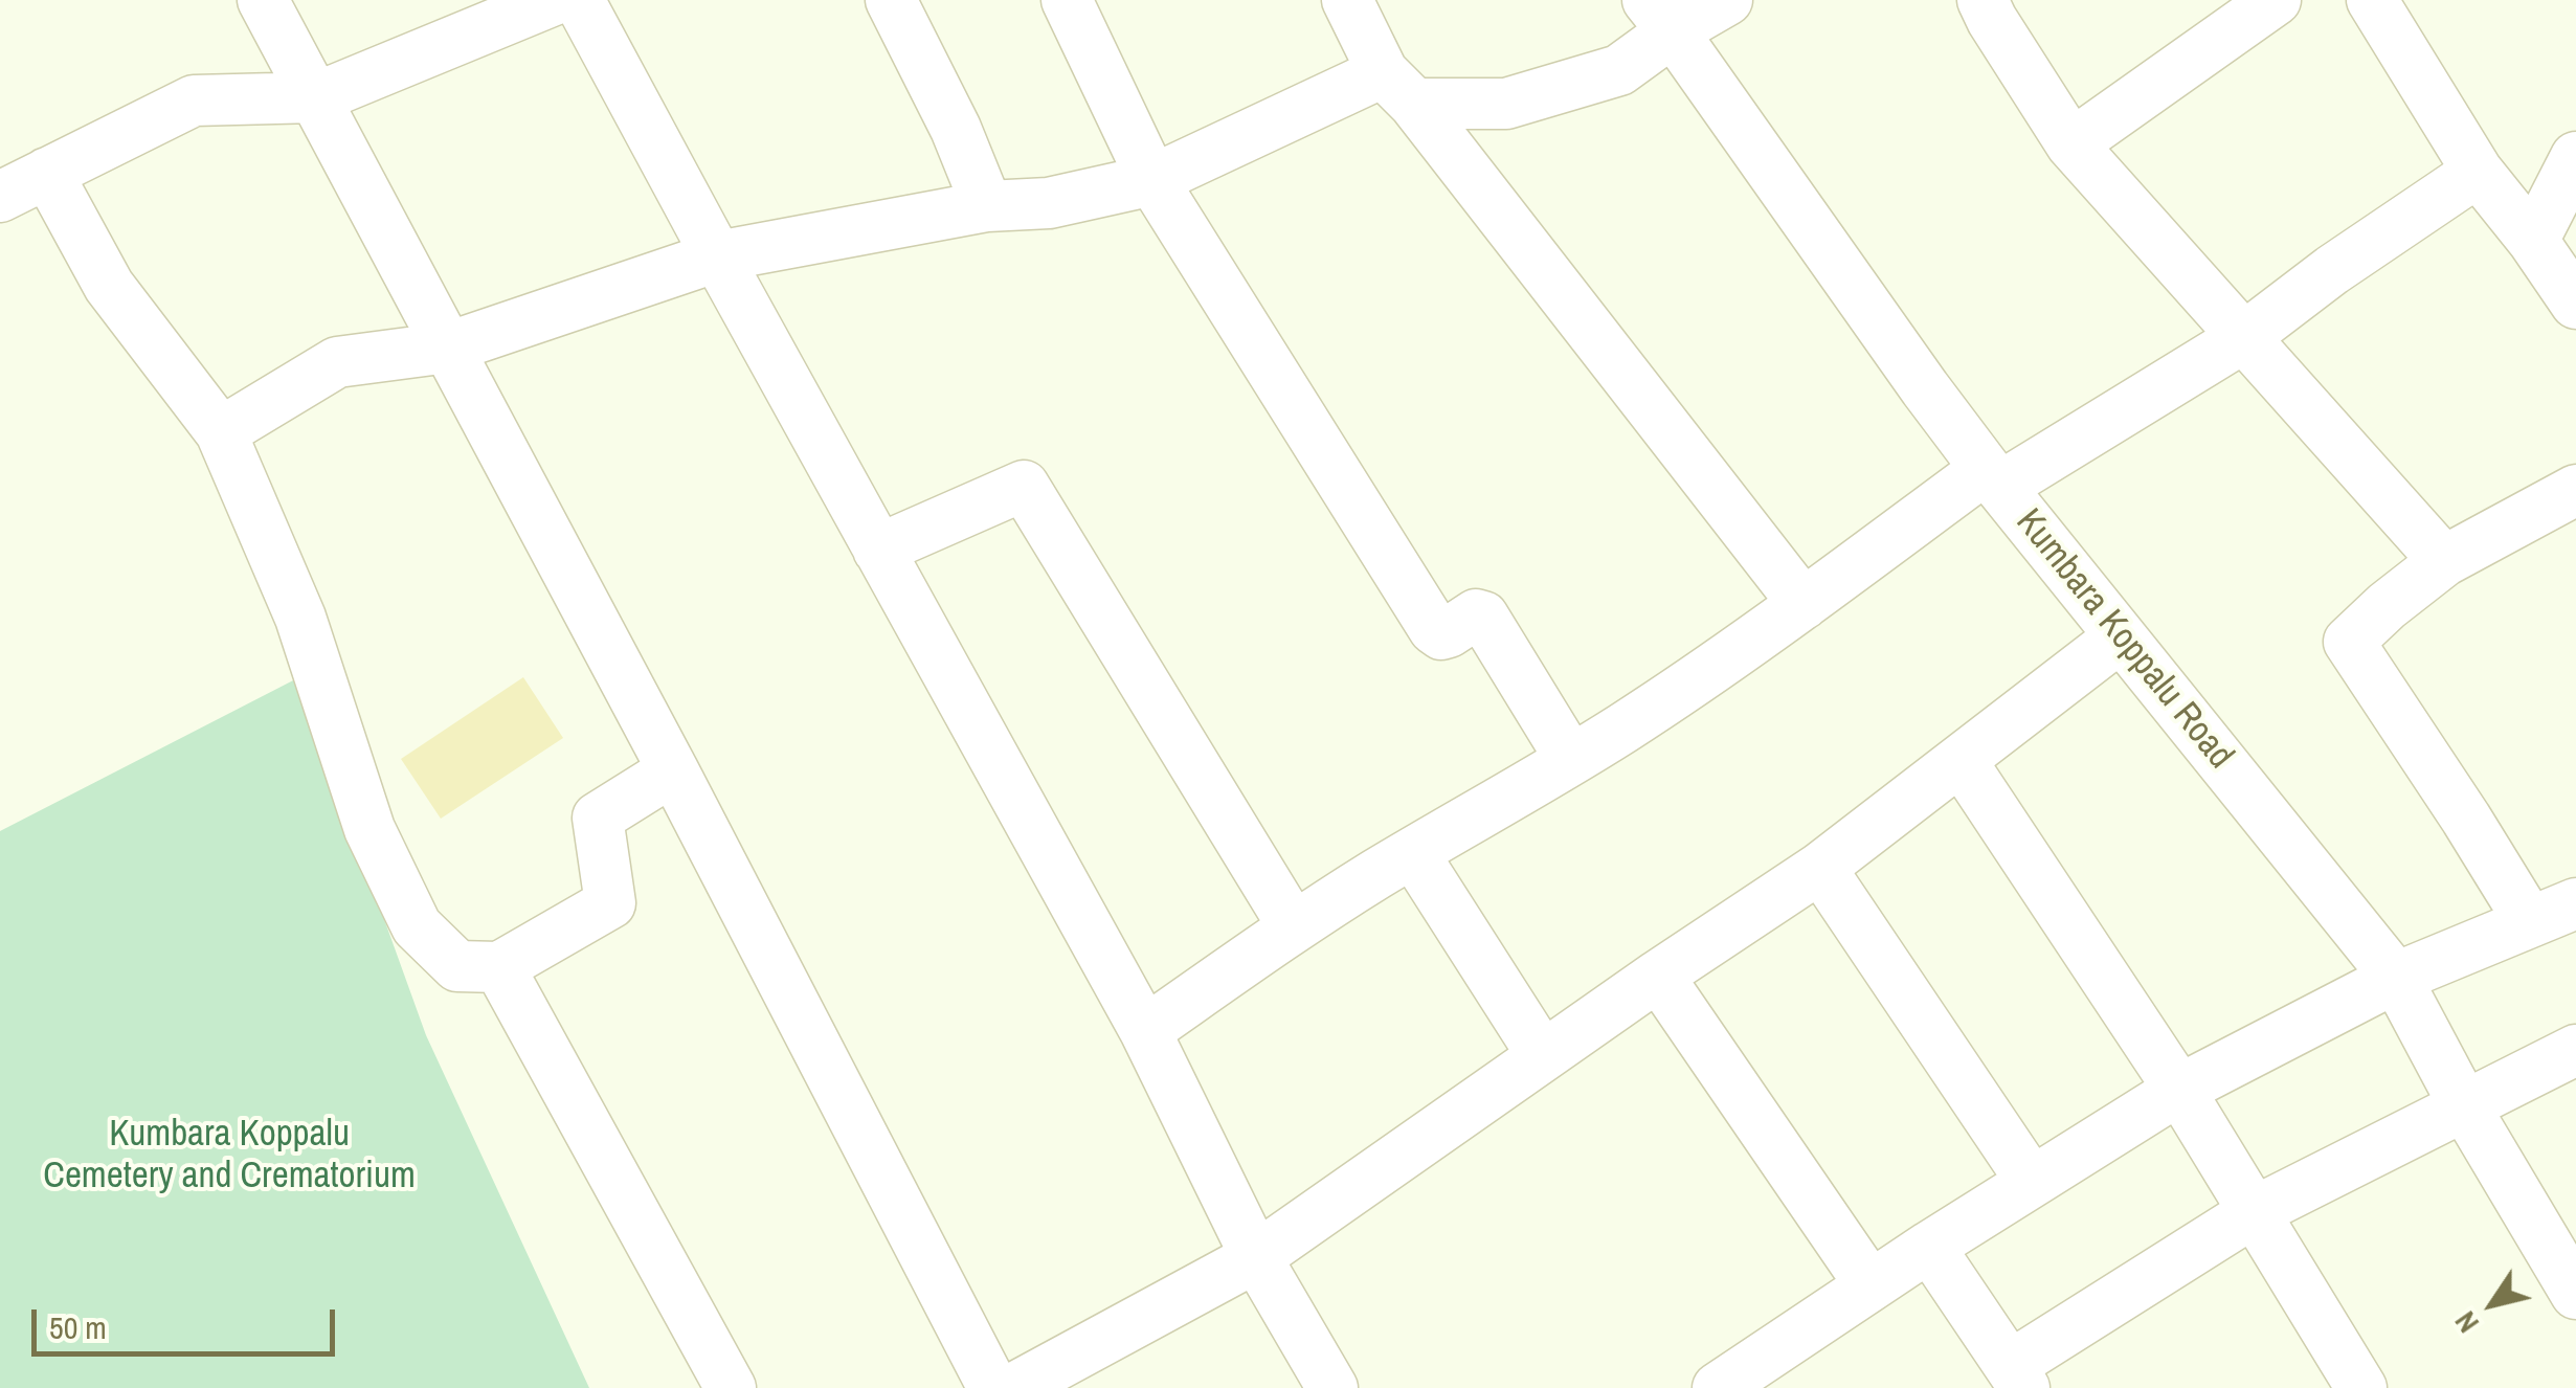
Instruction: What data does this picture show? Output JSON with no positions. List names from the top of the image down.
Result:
{
  "streets": {
    "street": ["Kumbara Koppalu Road"]
  },
  "parks": ["Kumbara Koppalu Cemetery and Crematorium"],
  "scale_bar": "50 m",
  "north": "bottom left"
}
